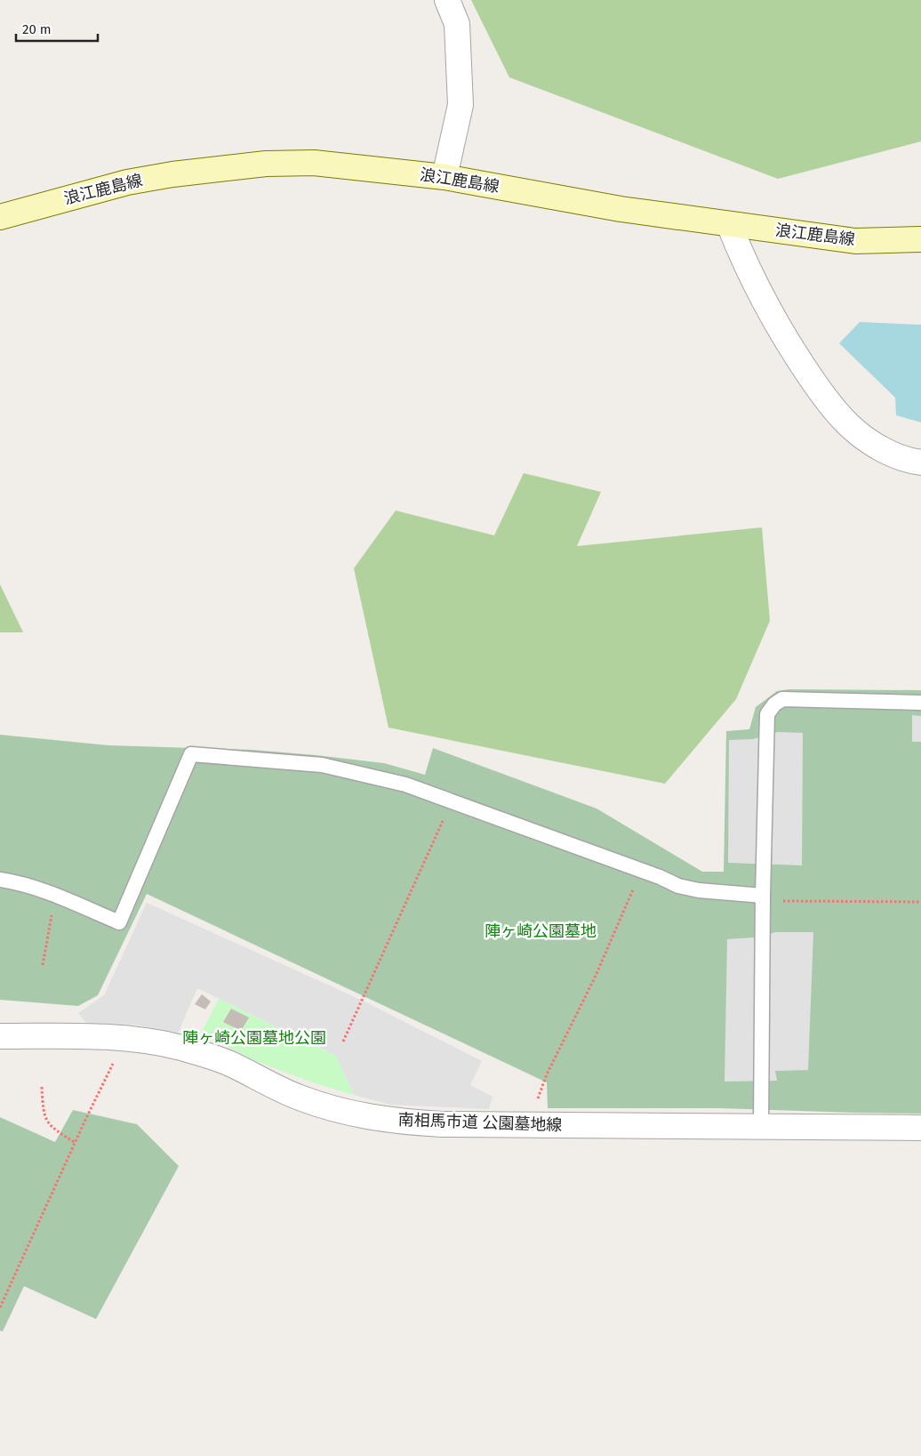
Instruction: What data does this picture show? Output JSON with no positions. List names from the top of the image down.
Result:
{
  "streets": {
    "main road": ["浪江鹿島線"],
    "street": ["南相馬市道 公園墓地線"]
  },
  "parks": ["陣ヶ崎公園墓地", "陣ヶ崎公園墓地公園"],
  "scale_bar": "20 m"
}
